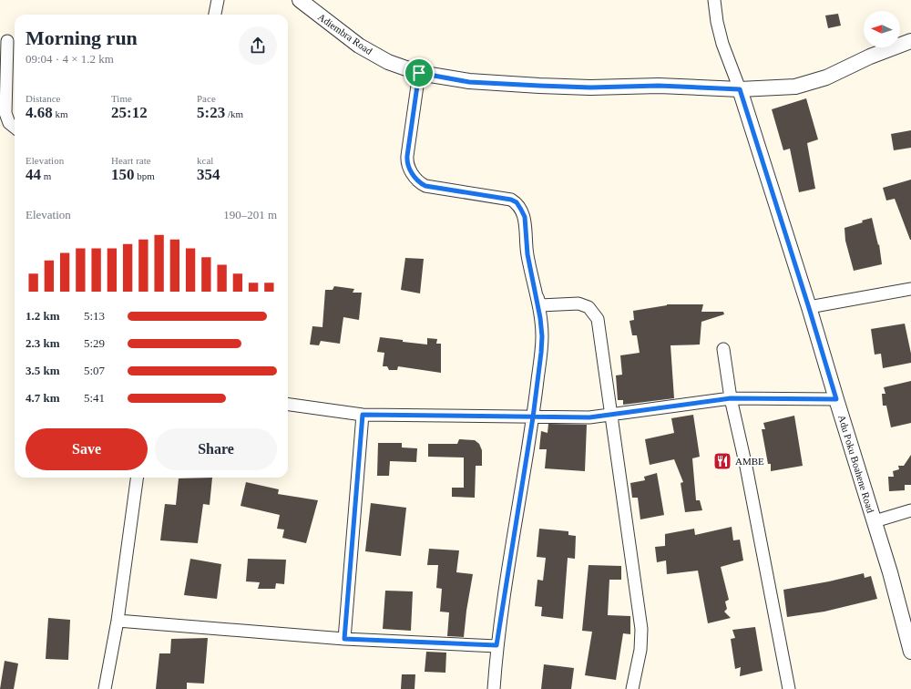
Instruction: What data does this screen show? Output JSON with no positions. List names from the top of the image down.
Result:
{
  "streets": {
    "street": ["Adiembra Road", "Adu Poku Boahene Road"]
  },
  "crossings": [
    ["Adiembra Road", "Adu Poku Boahene Road"]
  ],
  "places": {
    "restaurant": ["AMBE"]
  },
  "north": "left",
  "page": {
    "heading": ["Morning run", "09:04 · 4 × 1.2 km"],
    "stats": [
      ["Distance", "4.68 km"],
      ["Time", "25:12"],
      ["Pace", "5:23 /km"],
      ["Elevation", "44 m"],
      ["Heart rate", "150 bpm"],
      ["kcal", "354"]
    ],
    "chart": ["Elevation", "190–201 m"],
    "list": [
      {
        "name": "1.2 km",
        "note": "5:13"
      },
      {
        "name": "2.3 km",
        "note": "5:29"
      },
      {
        "name": "3.5 km",
        "note": "5:07"
      },
      {
        "name": "4.7 km",
        "note": "5:41"
      }
    ],
    "buttons": ["Save", "Share"]
  }
}
